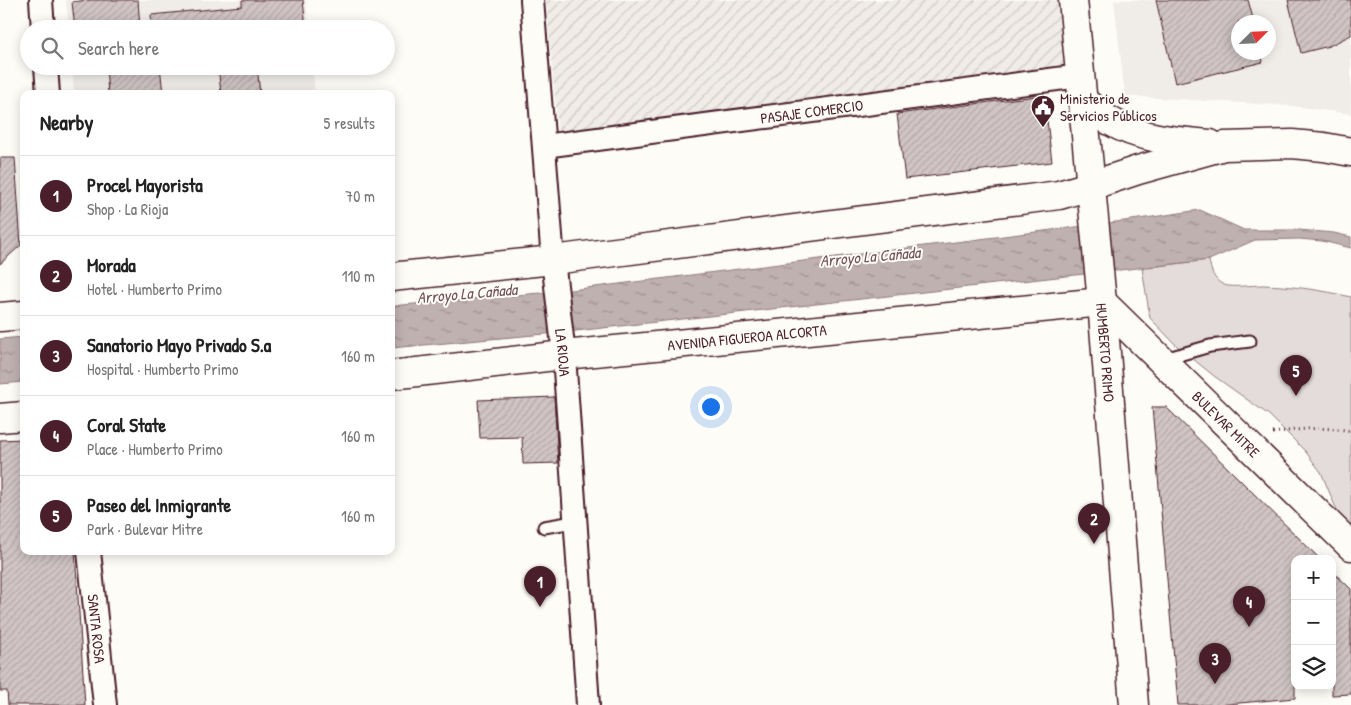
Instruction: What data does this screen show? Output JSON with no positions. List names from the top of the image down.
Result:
{
  "streets": {
    "main road": ["AVENIDA FIGUEROA ALCORTA", "HUMBERTO PRIMO", "BULEVAR MITRE"],
    "street": ["PASAJE COMERCIO", "LA RIOJA", "SANTA ROSA"]
  },
  "crossings": [
    ["PASAJE COMERCIO", "LA RIOJA"],
    ["PASAJE COMERCIO", "HUMBERTO PRIMO"],
    ["AVENIDA FIGUEROA ALCORTA", "LA RIOJA"],
    ["AVENIDA FIGUEROA ALCORTA", "HUMBERTO PRIMO"],
    ["AVENIDA FIGUEROA ALCORTA", "BULEVAR MITRE"],
    ["HUMBERTO PRIMO", "BULEVAR MITRE"]
  ],
  "water": ["Arroyo La Cañada"],
  "places": {
    "public building": ["Ministerio de Servicios Públicos"]
  },
  "north": "top right",
  "page": {
    "search": "Search here",
    "heading": ["Nearby", "5 results"],
    "list": [
      {
        "mark": "1",
        "name": "Procel Mayorista",
        "note": "Shop · La Rioja",
        "value": "70 m"
      },
      {
        "mark": "2",
        "name": "Morada",
        "note": "Hotel · Humberto Primo",
        "value": "110 m"
      },
      {
        "mark": "3",
        "name": "Sanatorio Mayo Privado S.a",
        "note": "Hospital · Humberto Primo",
        "value": "160 m"
      },
      {
        "mark": "4",
        "name": "Coral State",
        "note": "Place · Humberto Primo",
        "value": "160 m"
      },
      {
        "mark": "5",
        "name": "Paseo del Inmigrante",
        "note": "Park · Bulevar Mitre",
        "value": "160 m"
      }
    ],
    "pins": [
      "5",
      "2",
      "1",
      "4",
      "3"
    ],
    "map_buttons": ["+", "−"]
  }
}
